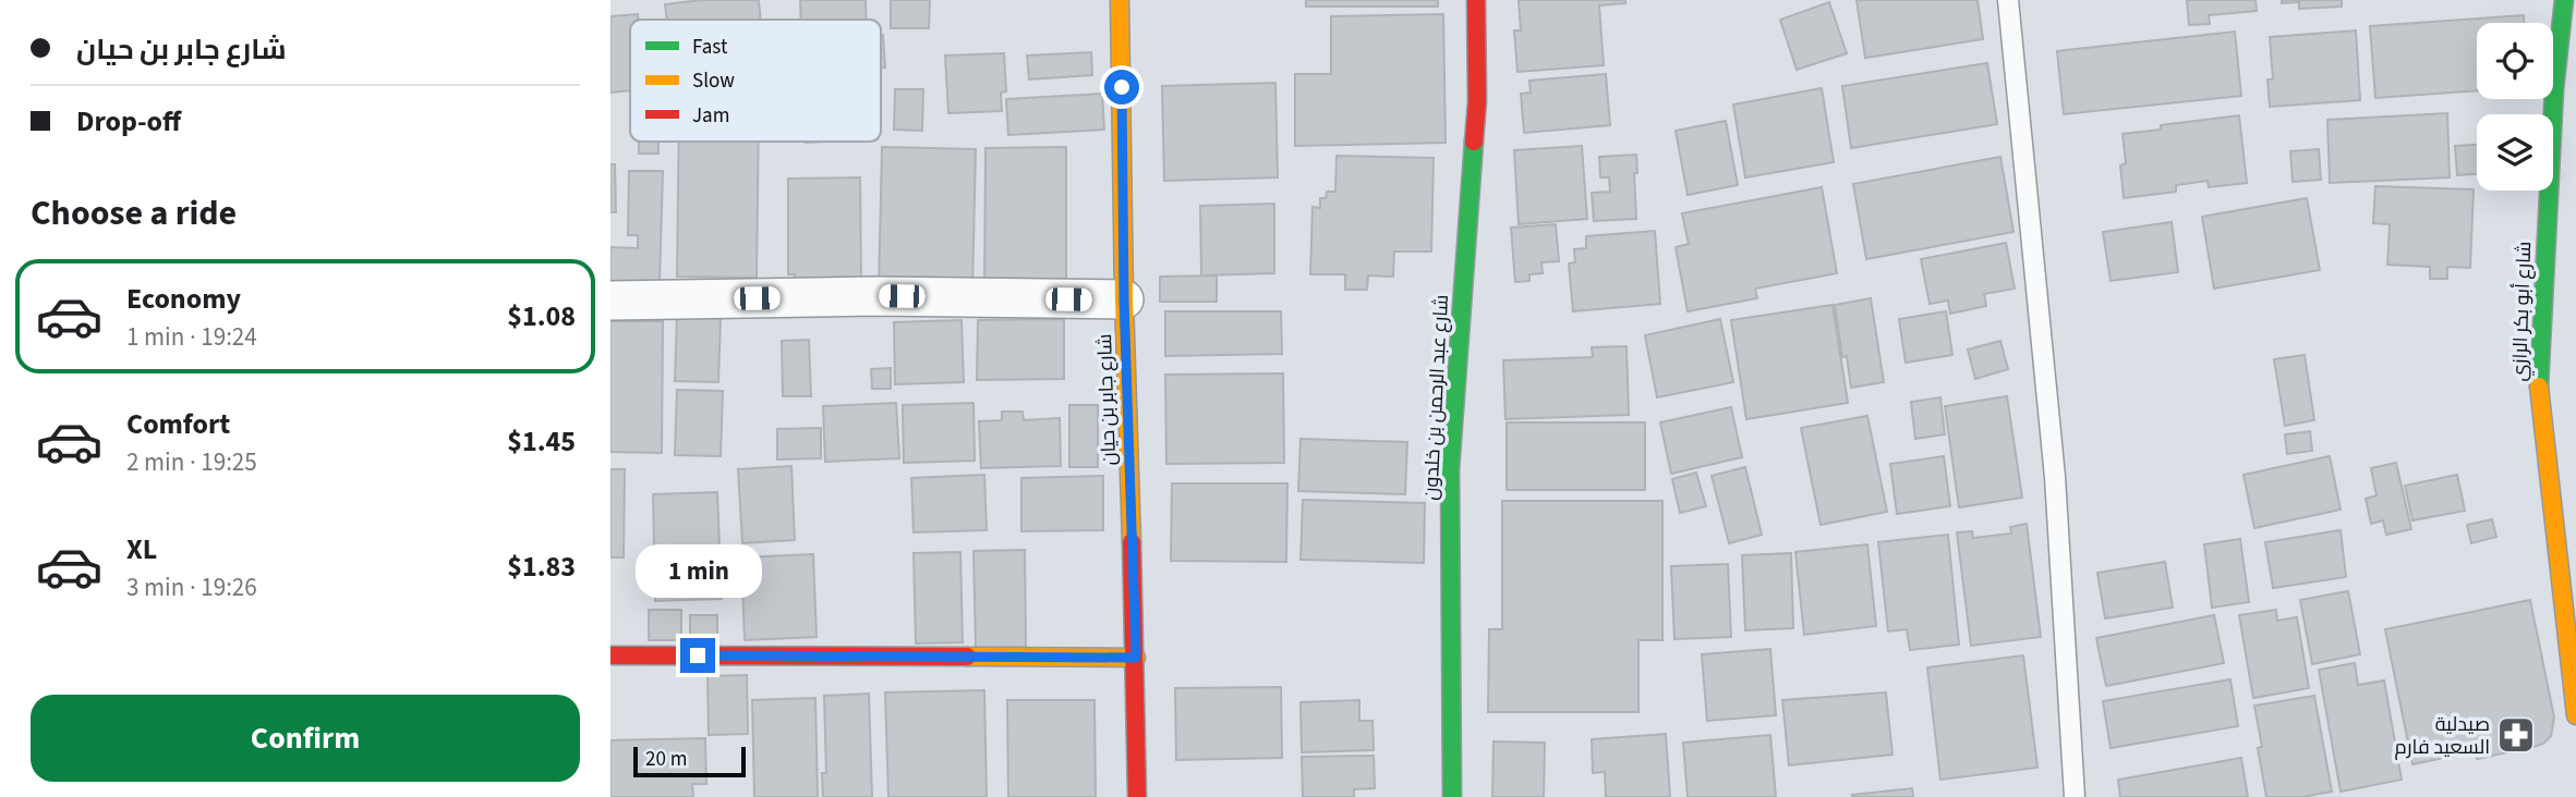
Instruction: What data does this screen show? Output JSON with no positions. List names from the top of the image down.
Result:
{
  "streets": {
    "street": ["شارع أبو بكر الرازي", "شارع عبد الرحمن بن خلدون", "شارع جابر بن حيان"]
  },
  "places": {
    "pharmacy": ["صيدلية السعيد فارم"]
  },
  "legend": ["Fast", "Slow", "Jam"],
  "scale_bar": "20 m",
  "page": {
    "banner": ["شارع جابر بن حيان", "Drop-off"],
    "heading": "Choose a ride",
    "list": [
      {
        "name": "Economy",
        "note": "1 min · 19:24",
        "value": "$1.08"
      },
      {
        "name": "Comfort",
        "note": "2 min · 19:25",
        "value": "$1.45"
      },
      {
        "name": "XL",
        "note": "3 min · 19:26",
        "value": "$1.83"
      }
    ],
    "bubble": "1 min",
    "buttons": "Confirm",
    "scale": "20 m"
  }
}
